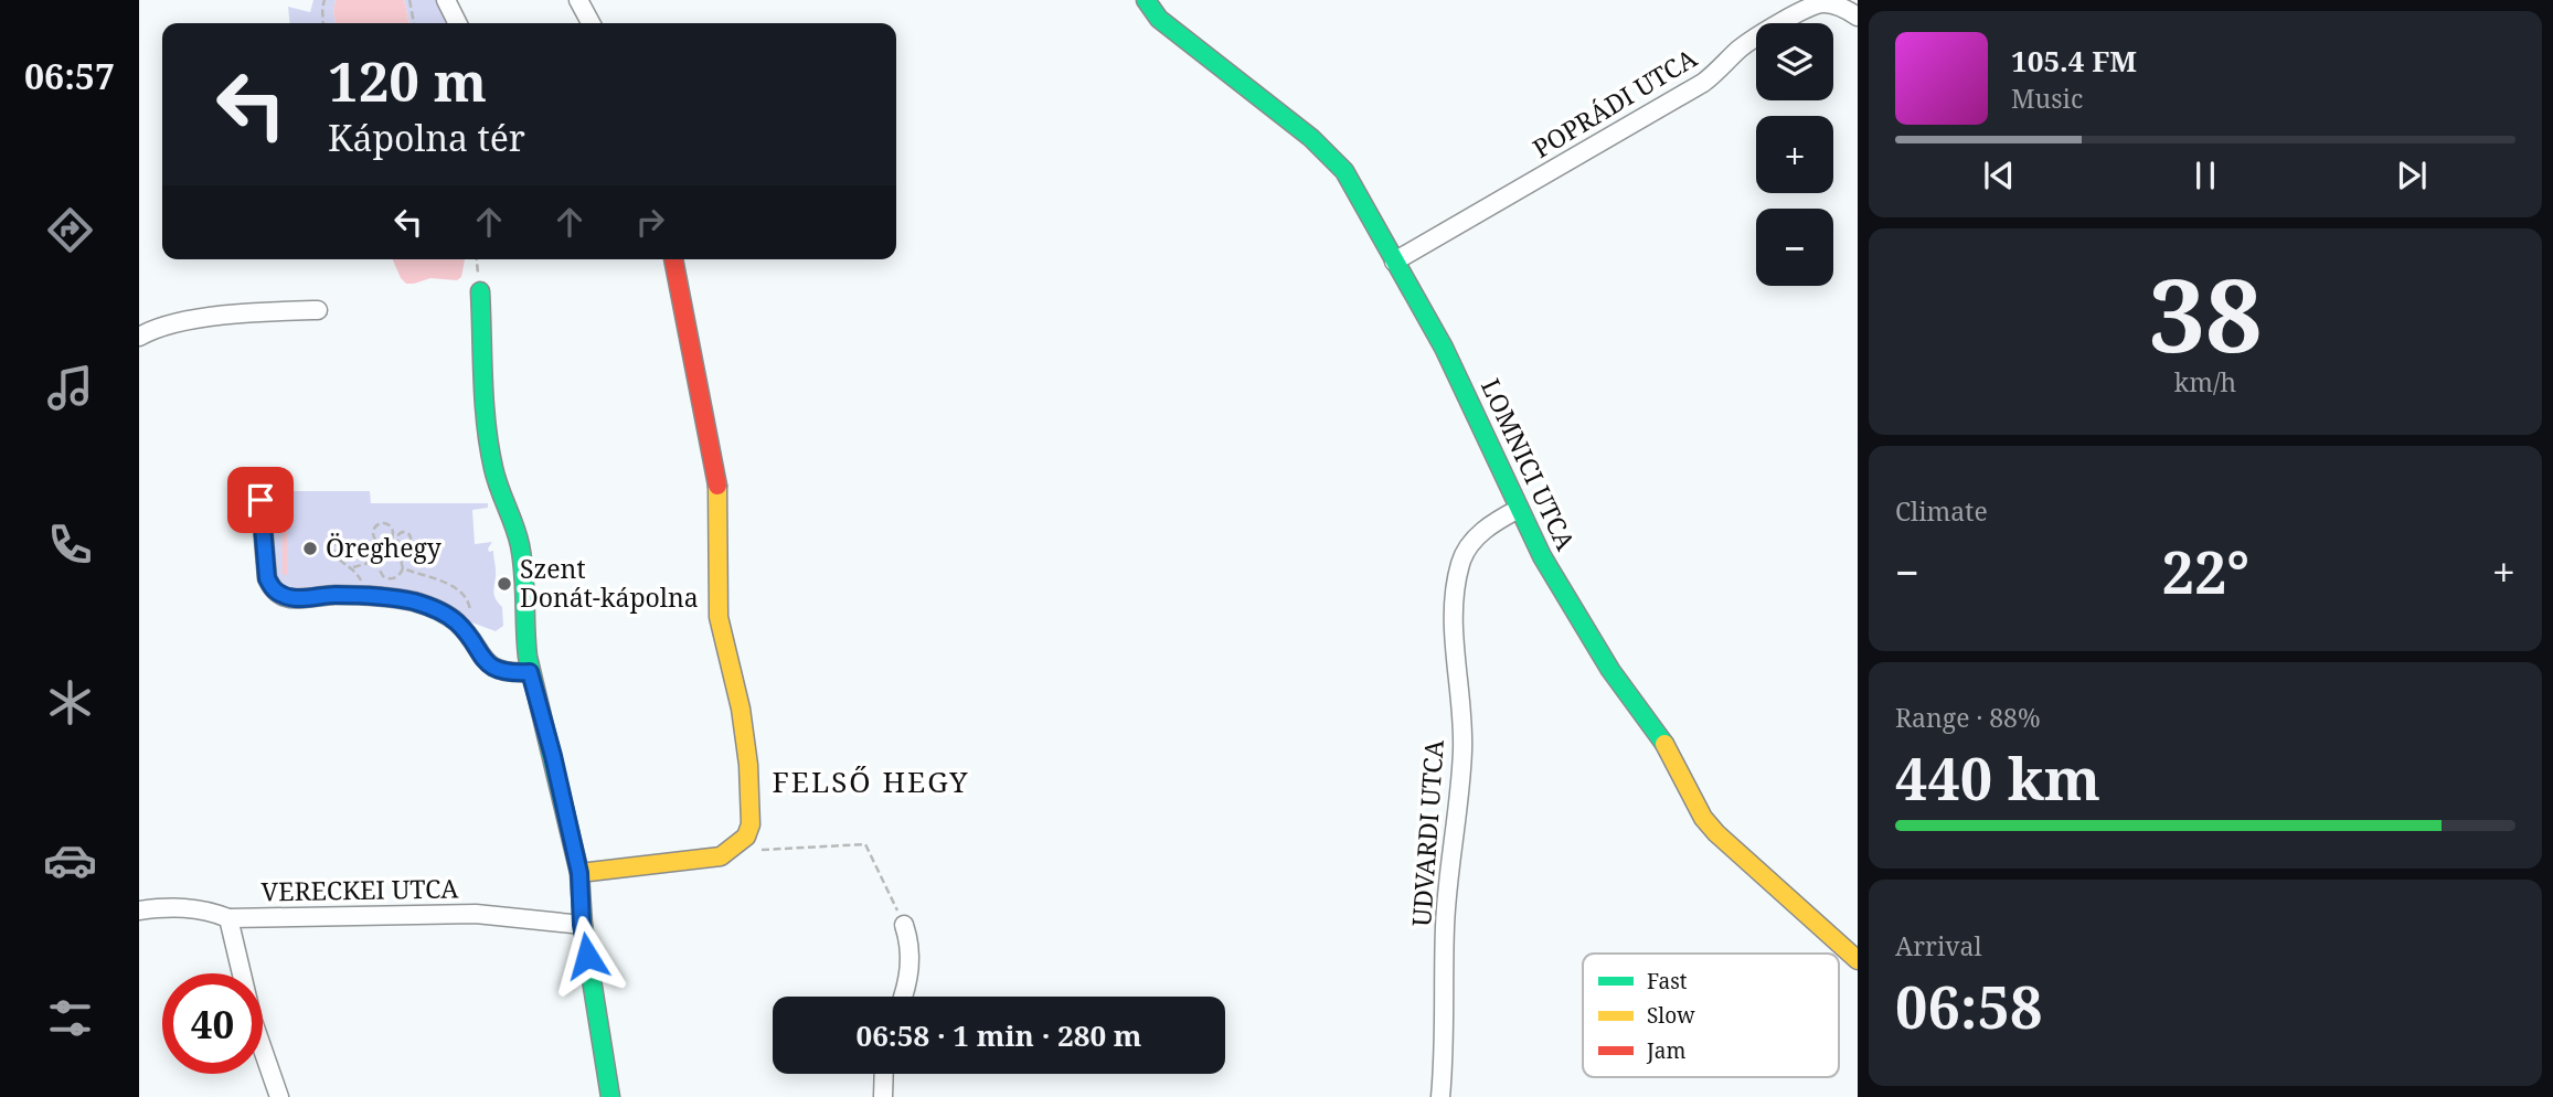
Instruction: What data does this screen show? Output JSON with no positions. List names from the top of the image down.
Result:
{
  "streets": {
    "street": [
      "POPRÁDI UTCA",
      "LOMNICI UTCA",
      "UDVARDI UTCA",
      "VERECKEI UTCA"
    ]
  },
  "crossings": [
    ["POPRÁDI UTCA", "LOMNICI UTCA"],
    ["LOMNICI UTCA", "UDVARDI UTCA"]
  ],
  "districts": ["FELSŐ HEGY"],
  "places": ["Öreghegy", "Szent Donát-kápolna"],
  "legend": ["Fast", "Slow", "Jam"],
  "page": {
    "tabs": "06:57",
    "map_buttons": ["+", "−"],
    "turn": ["120 m", "Kápolna tér"],
    "song": ["105.4 FM", "Music"],
    "tile": [
      ["38", "km/h"],
      "Climate",
      ["Range · 88%", "440 km"],
      ["Arrival", "06:58"]
    ],
    "heat": ["−", "22°", "+"],
    "limit": "40",
    "trip": "06:58 · 1 min · 280 m"
  }
}
